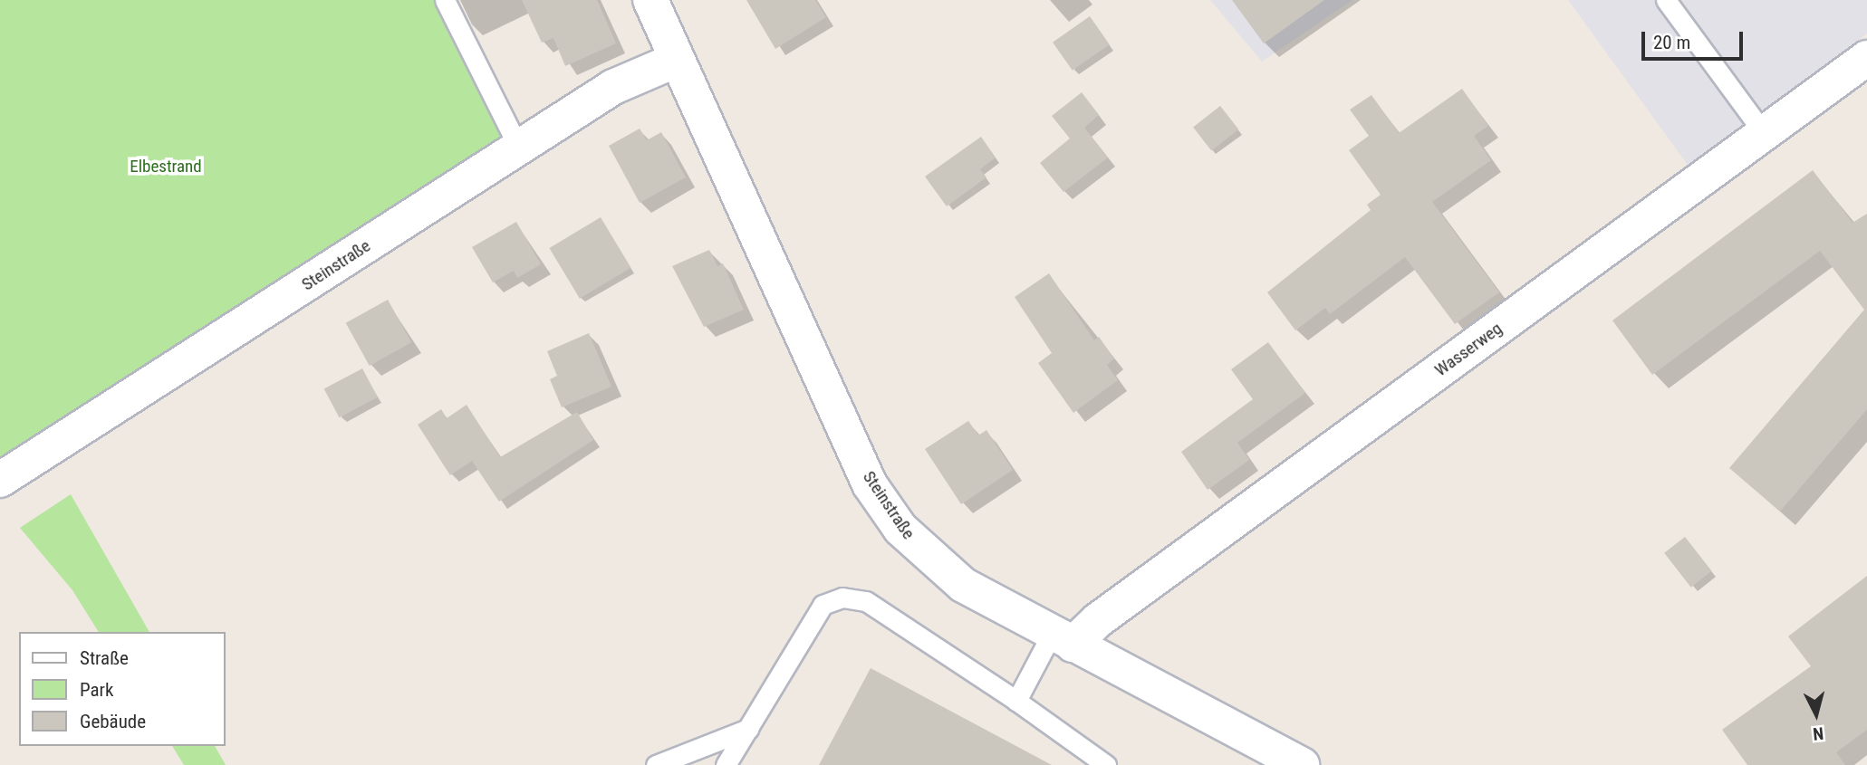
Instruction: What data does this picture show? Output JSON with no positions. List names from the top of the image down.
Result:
{
  "streets": {
    "street": ["Steinstraße", "Wasserweg"]
  },
  "crossings": [
    ["Steinstraße", "Wasserweg"]
  ],
  "parks": ["Elbestrand"],
  "legend": ["Straße", "Park", "Gebäude"],
  "scale_bar": "20 m",
  "north": "bottom"
}
